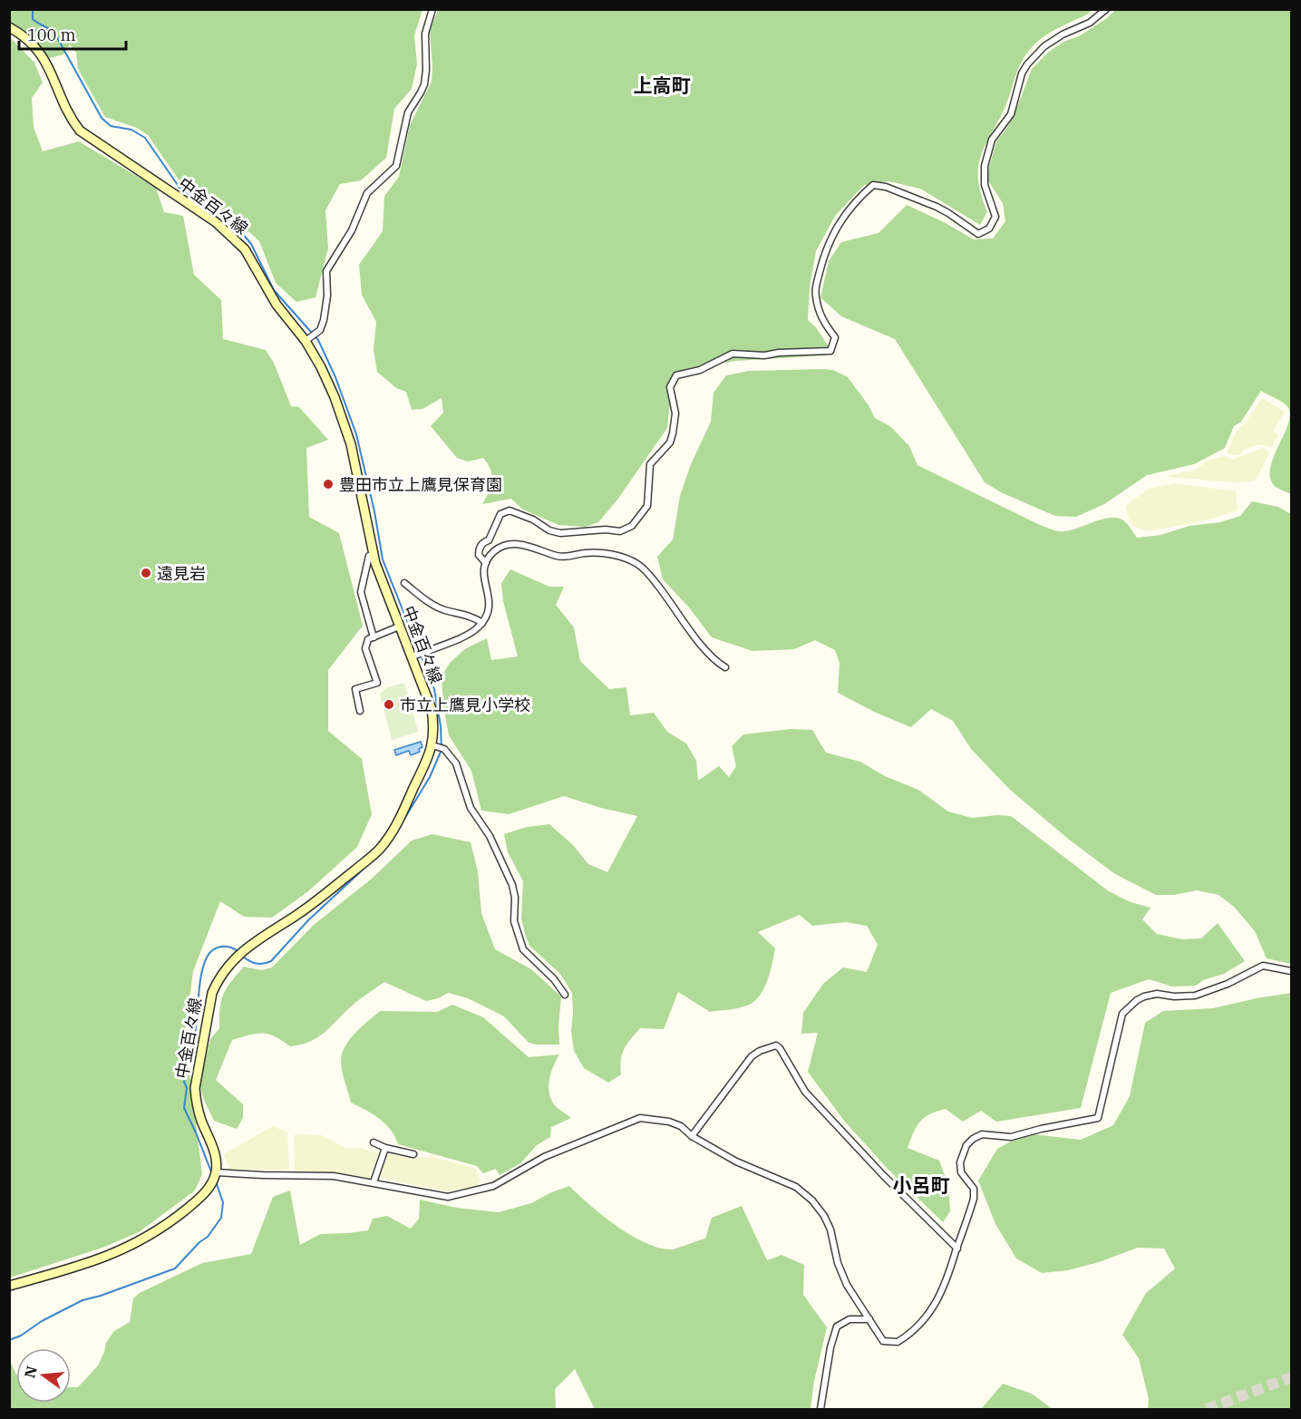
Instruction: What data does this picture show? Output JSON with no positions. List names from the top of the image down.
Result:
{
  "streets": {
    "main road": ["中金百々線"]
  },
  "districts": ["上高町", "小呂町"],
  "places": ["豊田市立上鷹見保育園", "遠見岩", "市立上鷹見小学校"],
  "scale_bar": "100 m",
  "north": "left"
}
